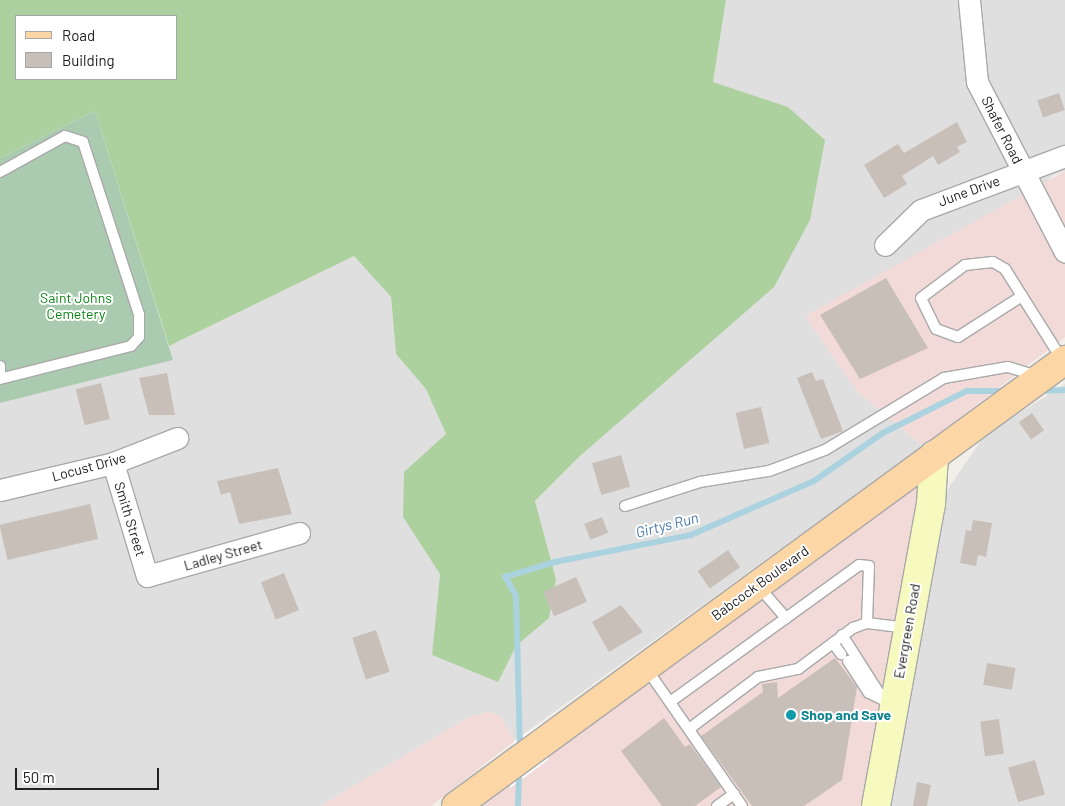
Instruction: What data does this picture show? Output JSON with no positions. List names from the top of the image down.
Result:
{
  "streets": {
    "main road": ["Babcock Boulevard"],
    "street": [
      "Shafer Road",
      "June Drive",
      "Locust Drive",
      "Smith Street",
      "Ladley Street",
      "Evergreen Road"
    ]
  },
  "crossings": [
    ["Shafer Road", "June Drive"],
    ["Locust Drive", "Smith Street"],
    ["Smith Street", "Ladley Street"],
    ["Babcock Boulevard", "Evergreen Road"]
  ],
  "water": ["Girtys Run"],
  "parks": ["Saint Johns Cemetery"],
  "places": ["Shop and Save"],
  "legend": ["Road", "Building"],
  "scale_bar": "50 m"
}
